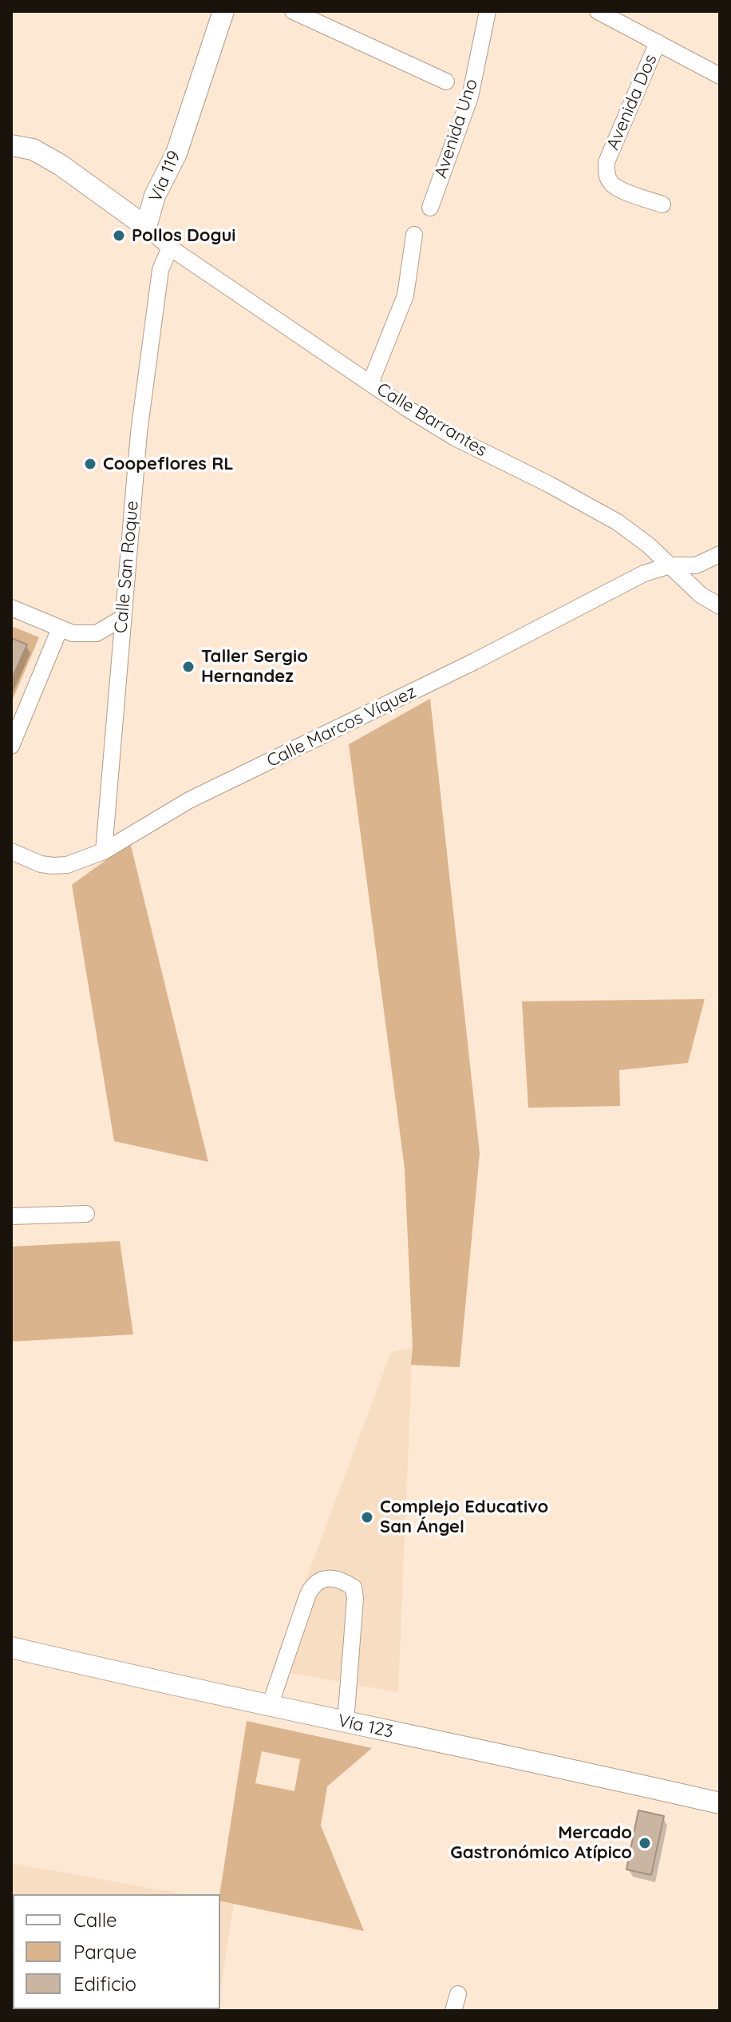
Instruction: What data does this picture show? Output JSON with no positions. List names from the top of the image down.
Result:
{
  "streets": {
    "main road": ["Vía 119", "Vía 123"],
    "street": [
      "Avenida Dos",
      "Avenida Uno",
      "Calle Barrantes",
      "Calle San Roque",
      "Calle Marcos Víquez"
    ]
  },
  "crossings": [
    ["Vía 119", "Calle Barrantes"],
    ["Calle Barrantes", "Calle San Roque"],
    ["Calle Barrantes", "Calle Marcos Víquez"],
    ["Calle San Roque", "Calle Marcos Víquez"]
  ],
  "places": [
    "Pollos Dogui",
    "Coopeflores RL",
    "Taller Sergio Hernandez",
    "Complejo Educativo San Ángel",
    "Mercado Gastronómico Atípico"
  ],
  "legend": ["Calle", "Parque", "Edificio"]
}
